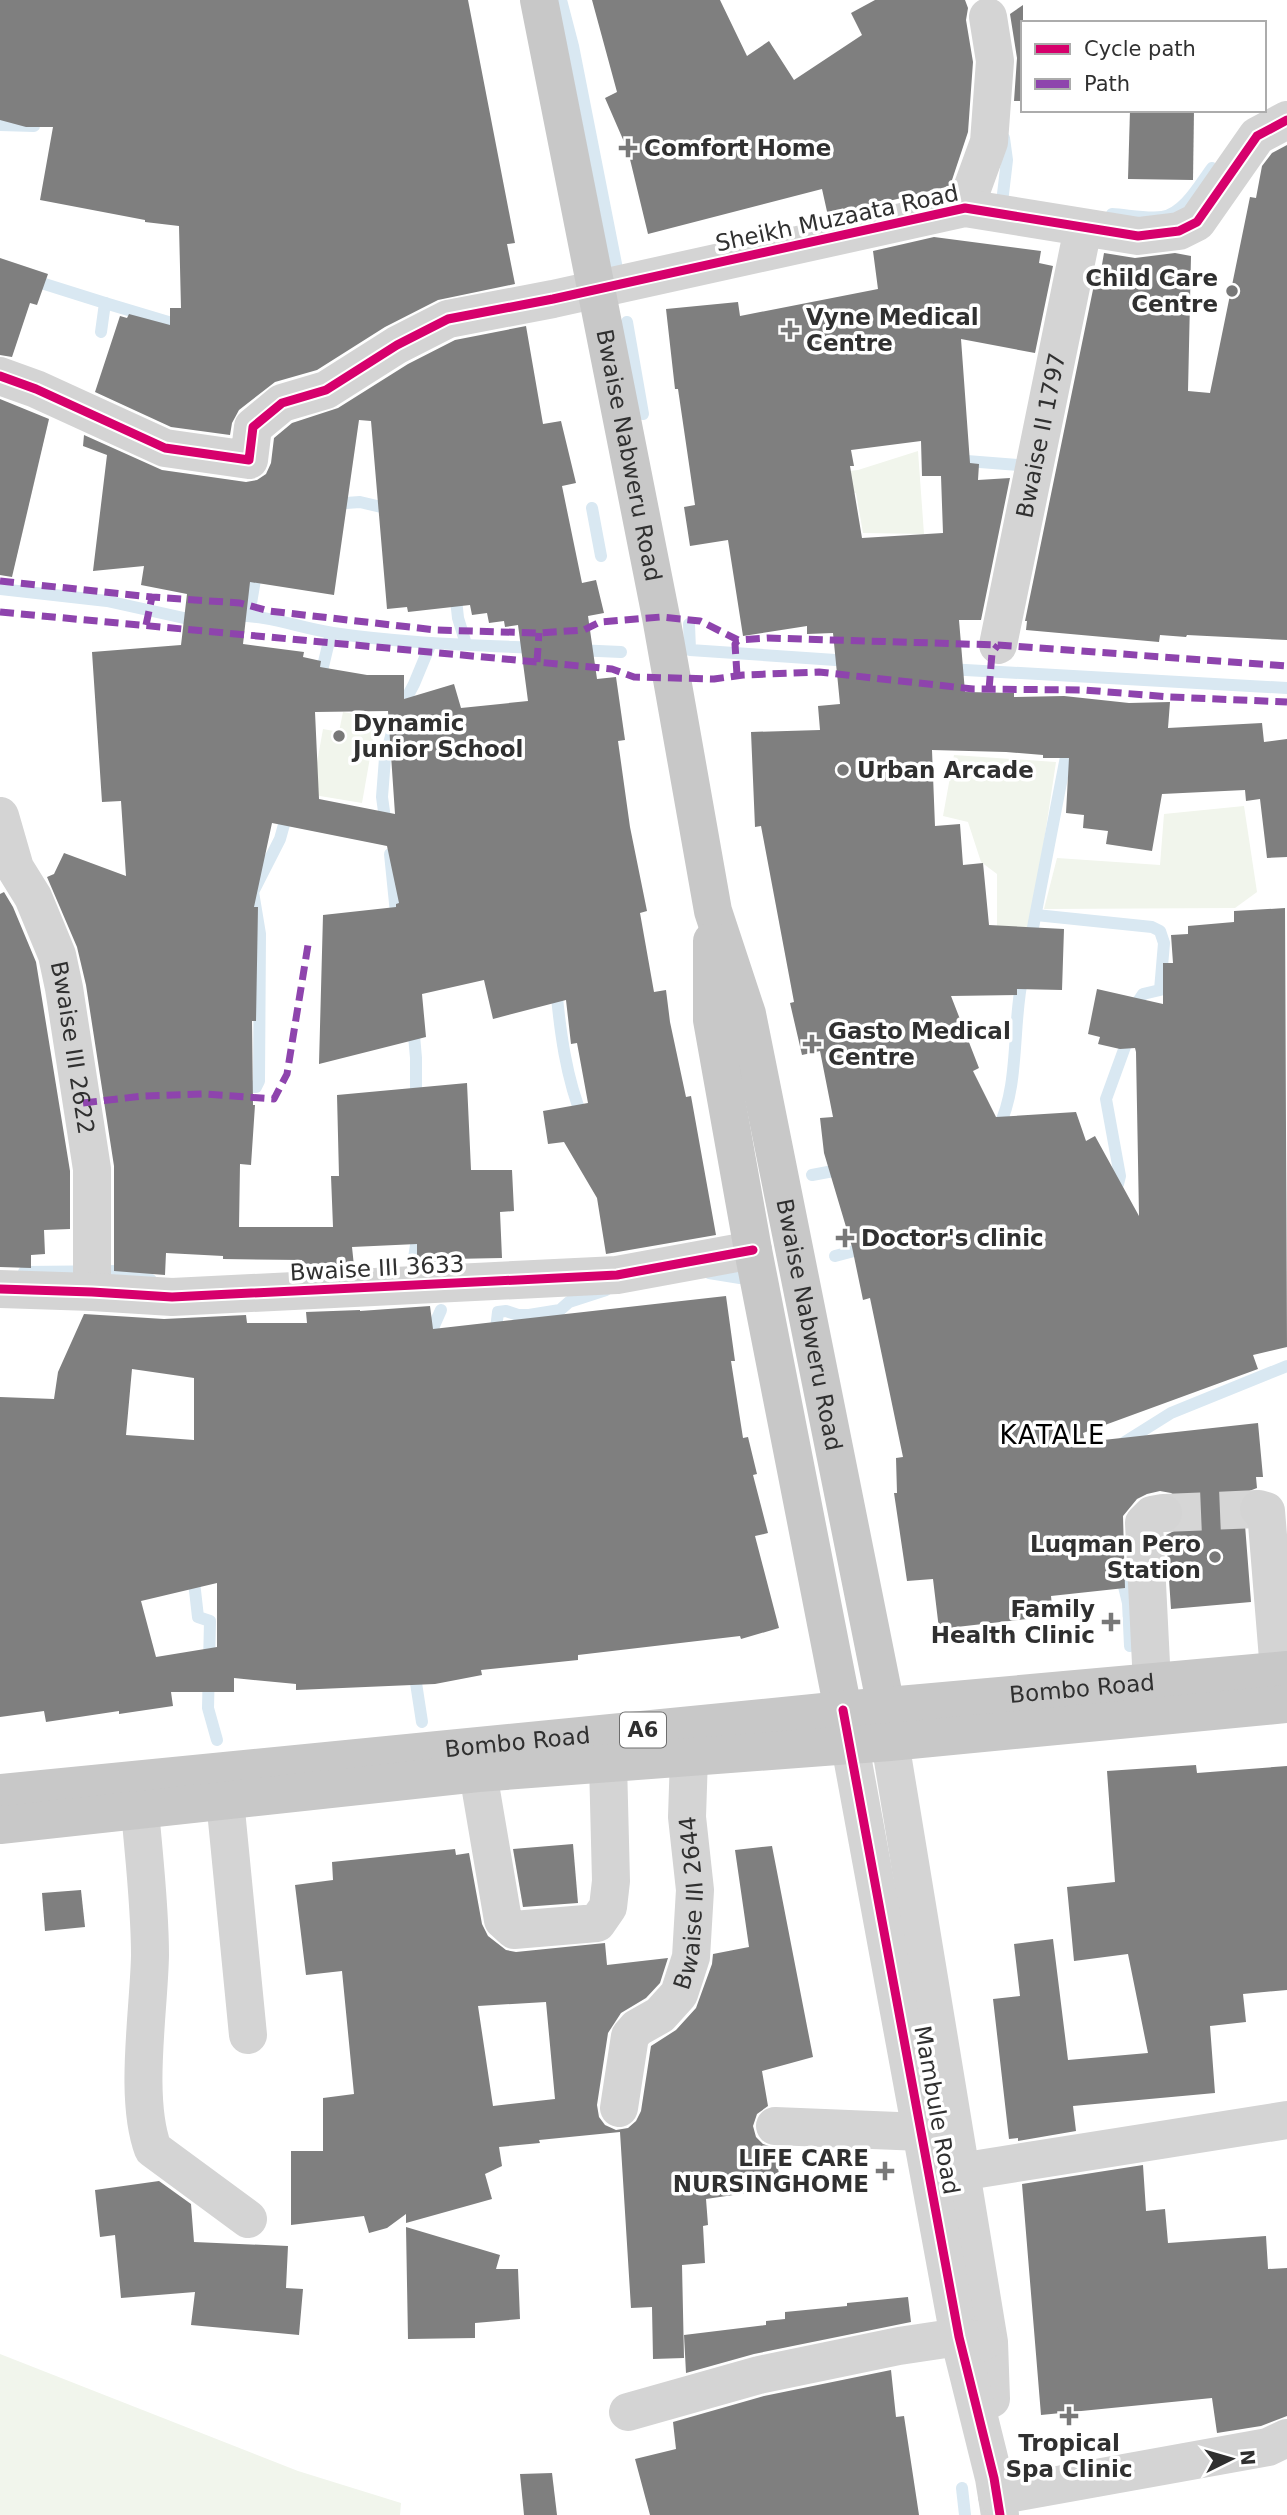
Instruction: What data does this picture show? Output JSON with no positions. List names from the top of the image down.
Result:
{
  "streets": {
    "main road": ["Bwaise Nabweru Road", "Bombo Road", "A6"],
    "street": [
      "Sheikh Muzaata Road",
      "Bwaise II 1797",
      "Bwaise III 2622",
      "Bwaise III 3633",
      "Bwaise III 2644",
      "Mambule Road"
    ]
  },
  "crossings": [
    ["Sheikh Muzaata Road", "Bwaise II 1797"],
    ["Sheikh Muzaata Road", "Bwaise Nabweru Road"],
    ["Bwaise Nabweru Road", "Bwaise III 3633"],
    ["Bwaise Nabweru Road", "Bombo Road"],
    ["Bwaise Nabweru Road", "Mambule Road"],
    ["Bwaise III 2622", "Bwaise III 3633"],
    ["Bombo Road", "Bwaise III 2644"],
    ["Bombo Road", "Mambule Road"]
  ],
  "districts": ["KATALE"],
  "places": {
    "health": [
      "Comfort Home",
      "Vyne Medical Centre",
      "Gasto Medical Centre",
      "Doctor's clinic",
      "Family Health Clinic",
      "LIFE CARE NURSINGHOME",
      "Tropical Spa Clinic"
    ],
    "other": [
      "Child Care Centre",
      "Dynamic Junior School",
      "Urban Arcade",
      "Luqman Pero Station"
    ]
  },
  "legend": ["Cycle path", "Path"],
  "north": "right"
}
